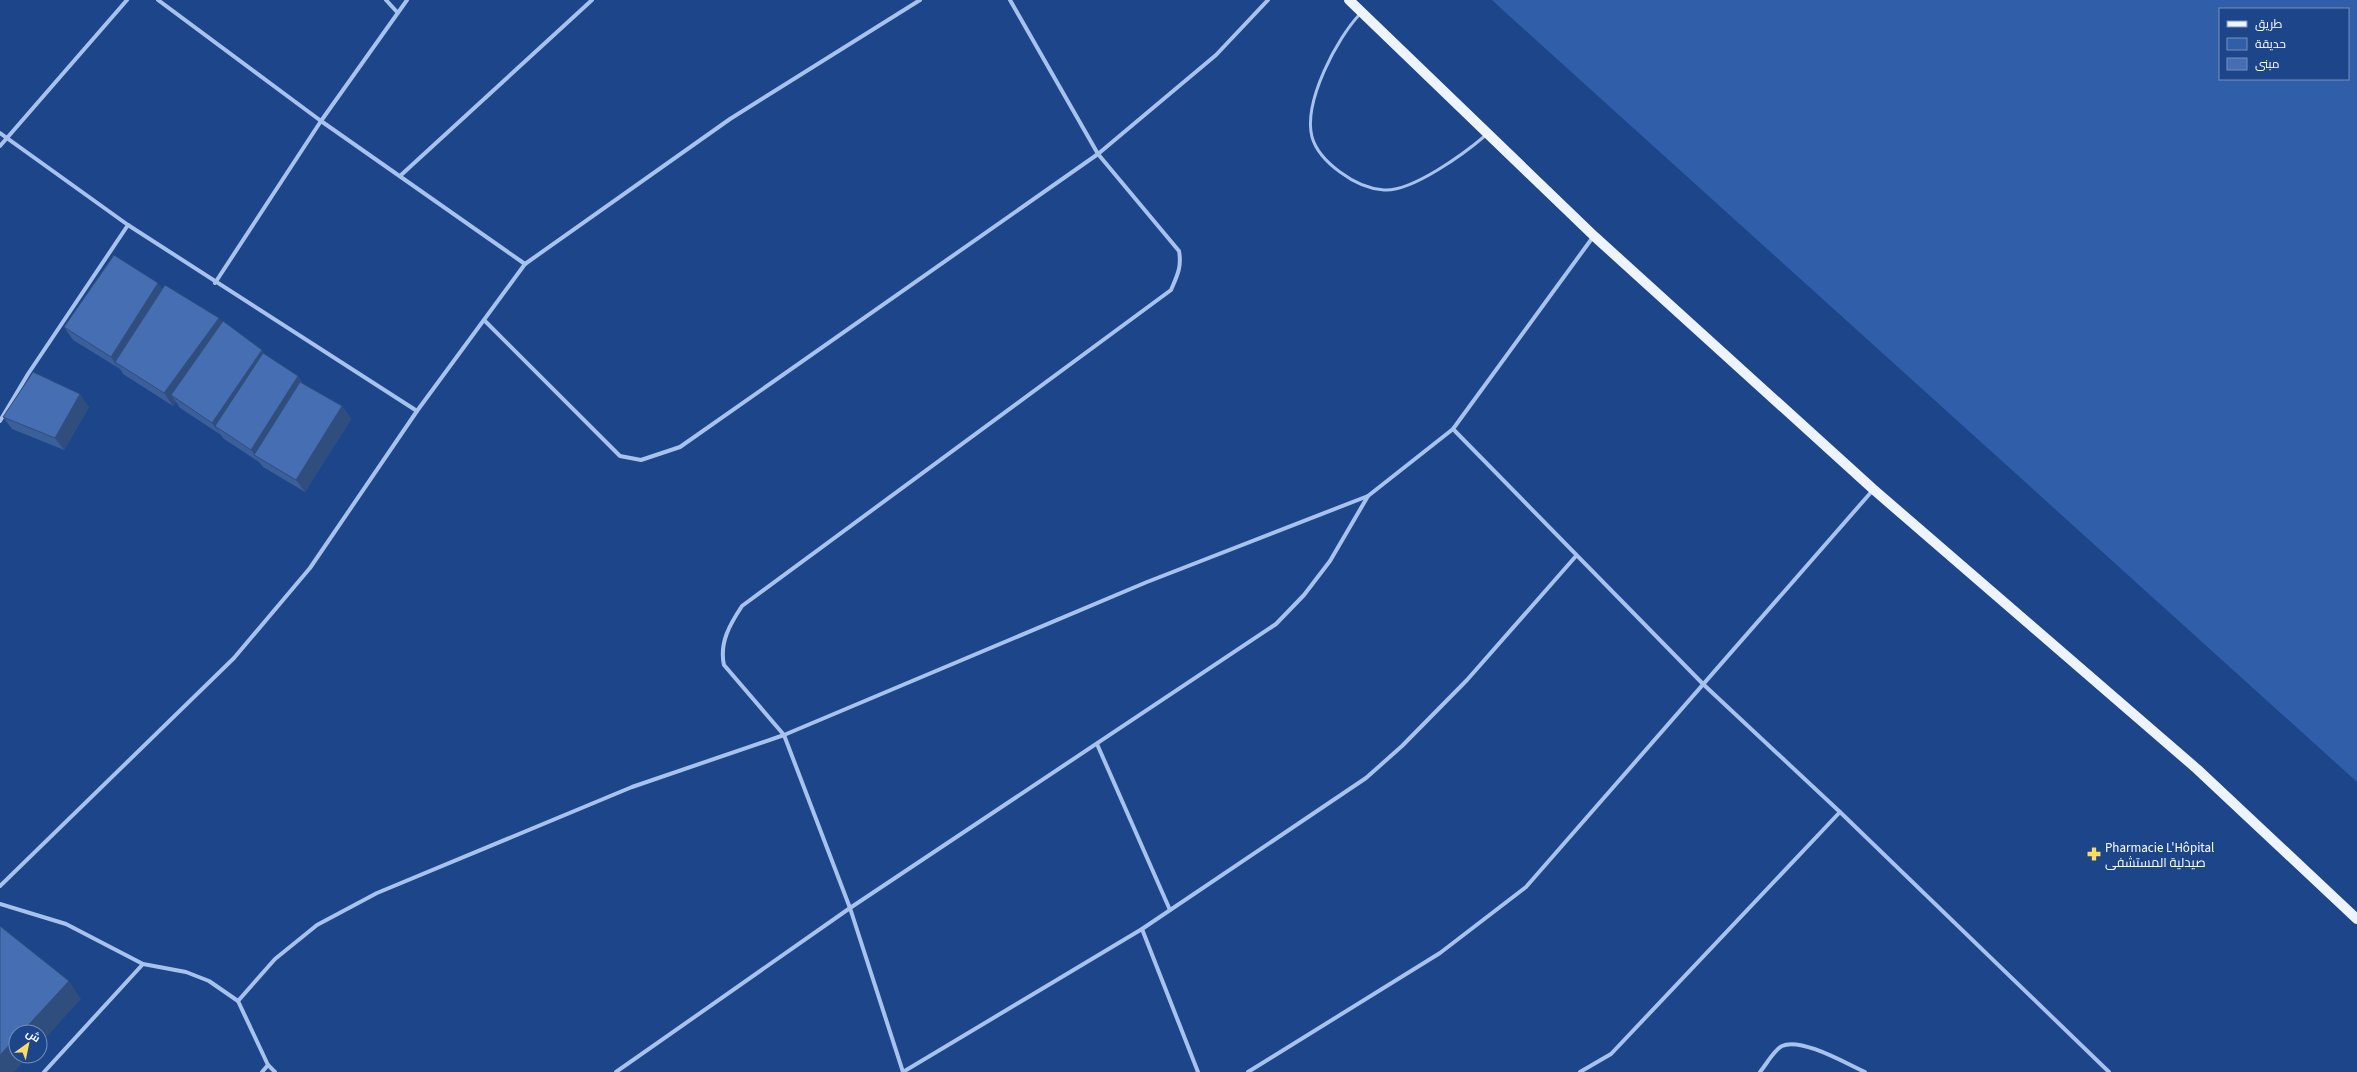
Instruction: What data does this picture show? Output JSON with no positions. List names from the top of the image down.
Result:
{
  "places": {
    "pharmacy": ["Pharmacie L'Hôpital صيدلية المستشفى"]
  },
  "legend": ["طريق", "حديقة", "مبنى"],
  "north": "top right"
}
